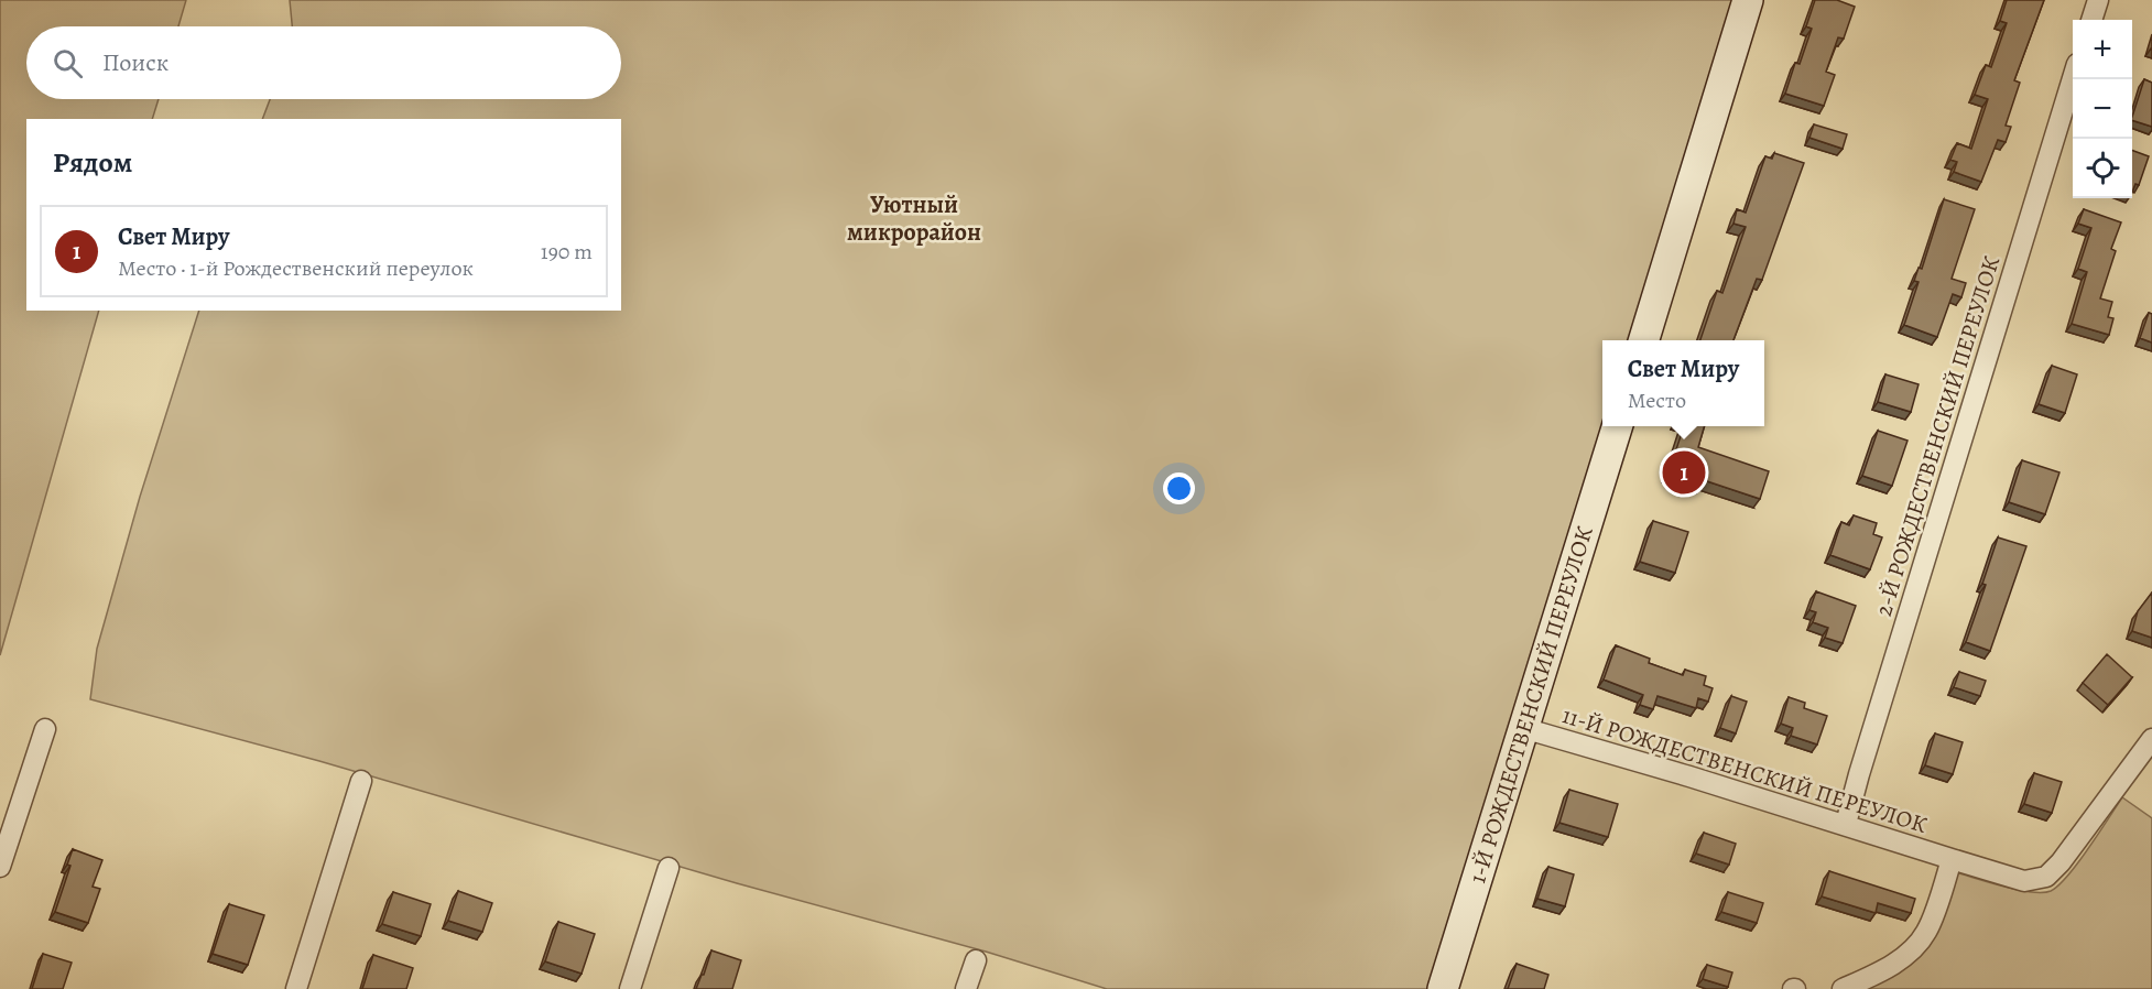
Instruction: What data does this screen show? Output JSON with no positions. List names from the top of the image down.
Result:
{
  "streets": {
    "street": ["2-Й РОЖДЕСТВЕНСКИЙ ПЕРЕУЛОК", "1-Й РОЖДЕСТВЕНСКИЙ ПЕРЕУЛОК", "11-Й РОЖДЕСТВЕНСКИЙ ПЕРЕУЛОК"]
  },
  "crossings": [
    ["2-Й РОЖДЕСТВЕНСКИЙ ПЕРЕУЛОК", "11-Й РОЖДЕСТВЕНСКИЙ ПЕРЕУЛОК"],
    ["1-Й РОЖДЕСТВЕНСКИЙ ПЕРЕУЛОК", "11-Й РОЖДЕСТВЕНСКИЙ ПЕРЕУЛОК"]
  ],
  "districts": ["Уютный микрорайон"],
  "page": {
    "map_buttons": ["+", "−"],
    "search": "Поиск",
    "heading": "Рядом",
    "list": [
      {
        "mark": "1",
        "name": "Свет Миру",
        "note": "Место · 1-й Рождественский переулок",
        "value": "190 m"
      }
    ],
    "popup": ["Свет Миру", "Место"],
    "pins": "1"
  }
}
